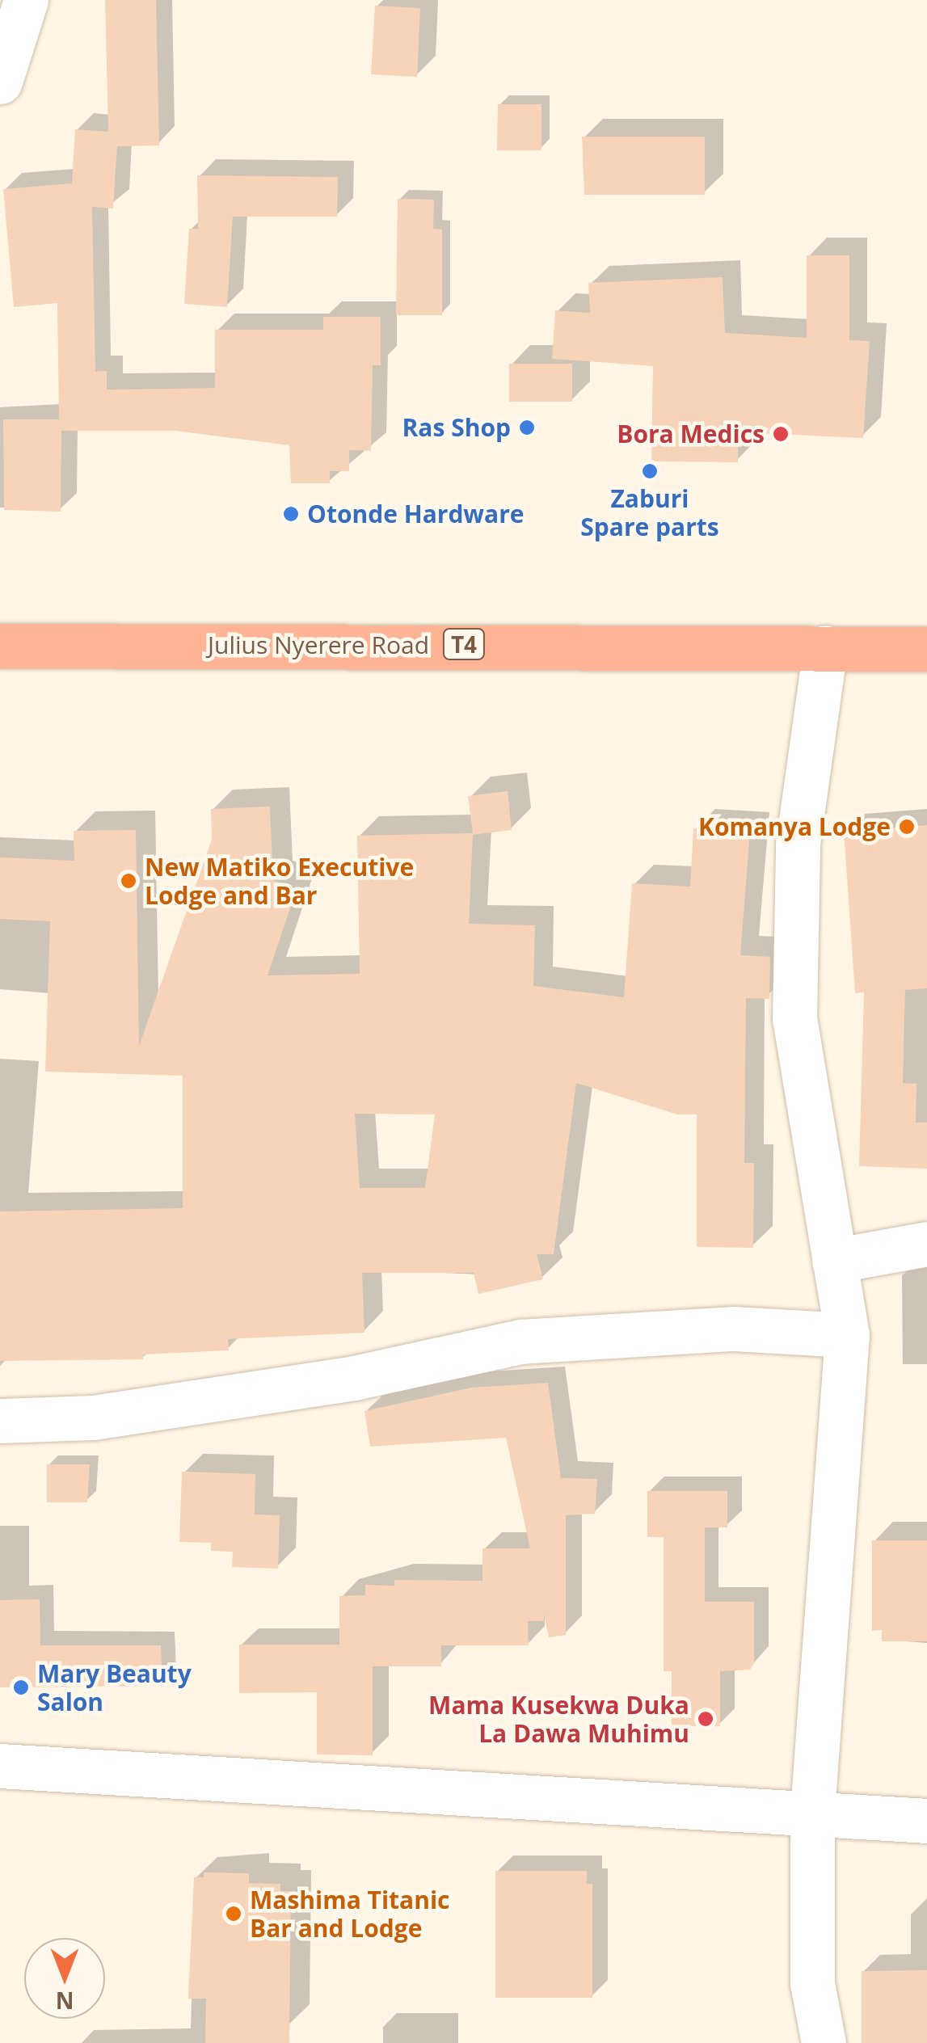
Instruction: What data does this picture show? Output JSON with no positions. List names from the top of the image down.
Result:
{
  "streets": {
    "highway": ["T4", "Julius Nyerere Road"]
  },
  "places": [
    "Ras Shop",
    "Bora Medics",
    "Zaburi Spare parts",
    "Otonde Hardware",
    "Komanya Lodge",
    "New Matiko Executive Lodge and Bar",
    "Mary Beauty Salon",
    "Mama Kusekwa Duka La Dawa Muhimu",
    "Mashima Titanic Bar and Lodge"
  ],
  "north": "bottom"
}
